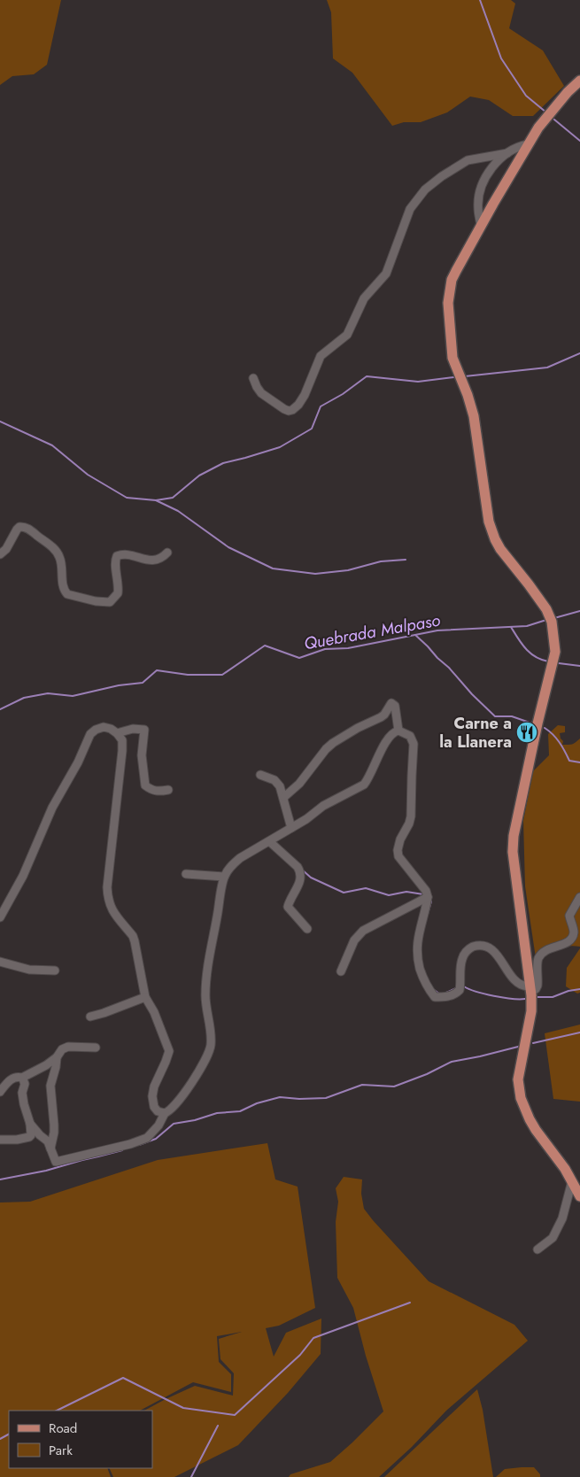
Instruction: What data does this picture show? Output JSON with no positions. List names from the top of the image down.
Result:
{
  "water": ["Quebrada Malpaso"],
  "places": {
    "restaurant": ["Carne a la Llanera"]
  },
  "legend": ["Road", "Park"]
}
